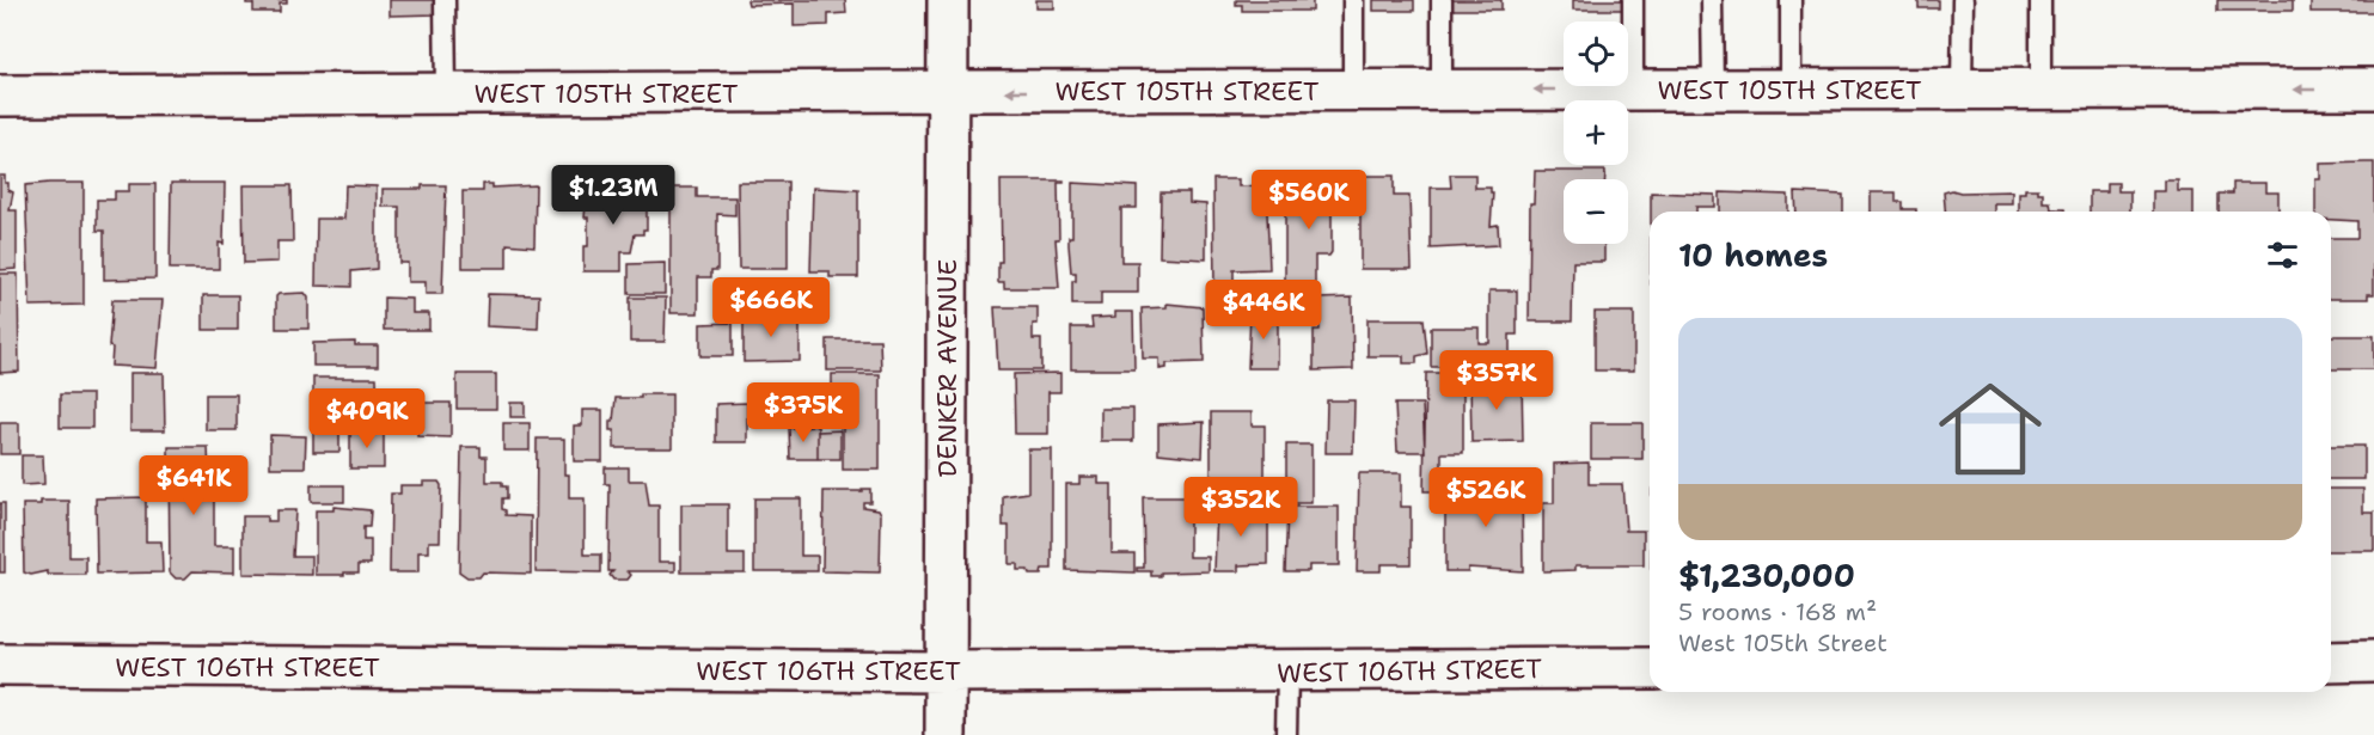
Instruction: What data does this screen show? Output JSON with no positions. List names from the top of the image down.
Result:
{
  "streets": {
    "street": ["WEST 105TH STREET", "DENKER AVENUE", "WEST 106TH STREET"]
  },
  "crossings": [
    ["WEST 105TH STREET", "DENKER AVENUE"],
    ["DENKER AVENUE", "WEST 106TH STREET"]
  ],
  "one_way": ["WEST 105TH STREET"],
  "page": {
    "map_buttons": ["+", "−"],
    "price": [
      "$1.23M",
      "$560K",
      "$666K",
      "$446K",
      "$357K",
      "$375K",
      "$409K",
      "$641K",
      "$526K",
      "$352K"
    ],
    "heading": "10 homes",
    "list": [
      {
        "name": "$1,230,000",
        "note": "5 rooms · 168 m² · West 105th Street"
      }
    ]
  }
}
